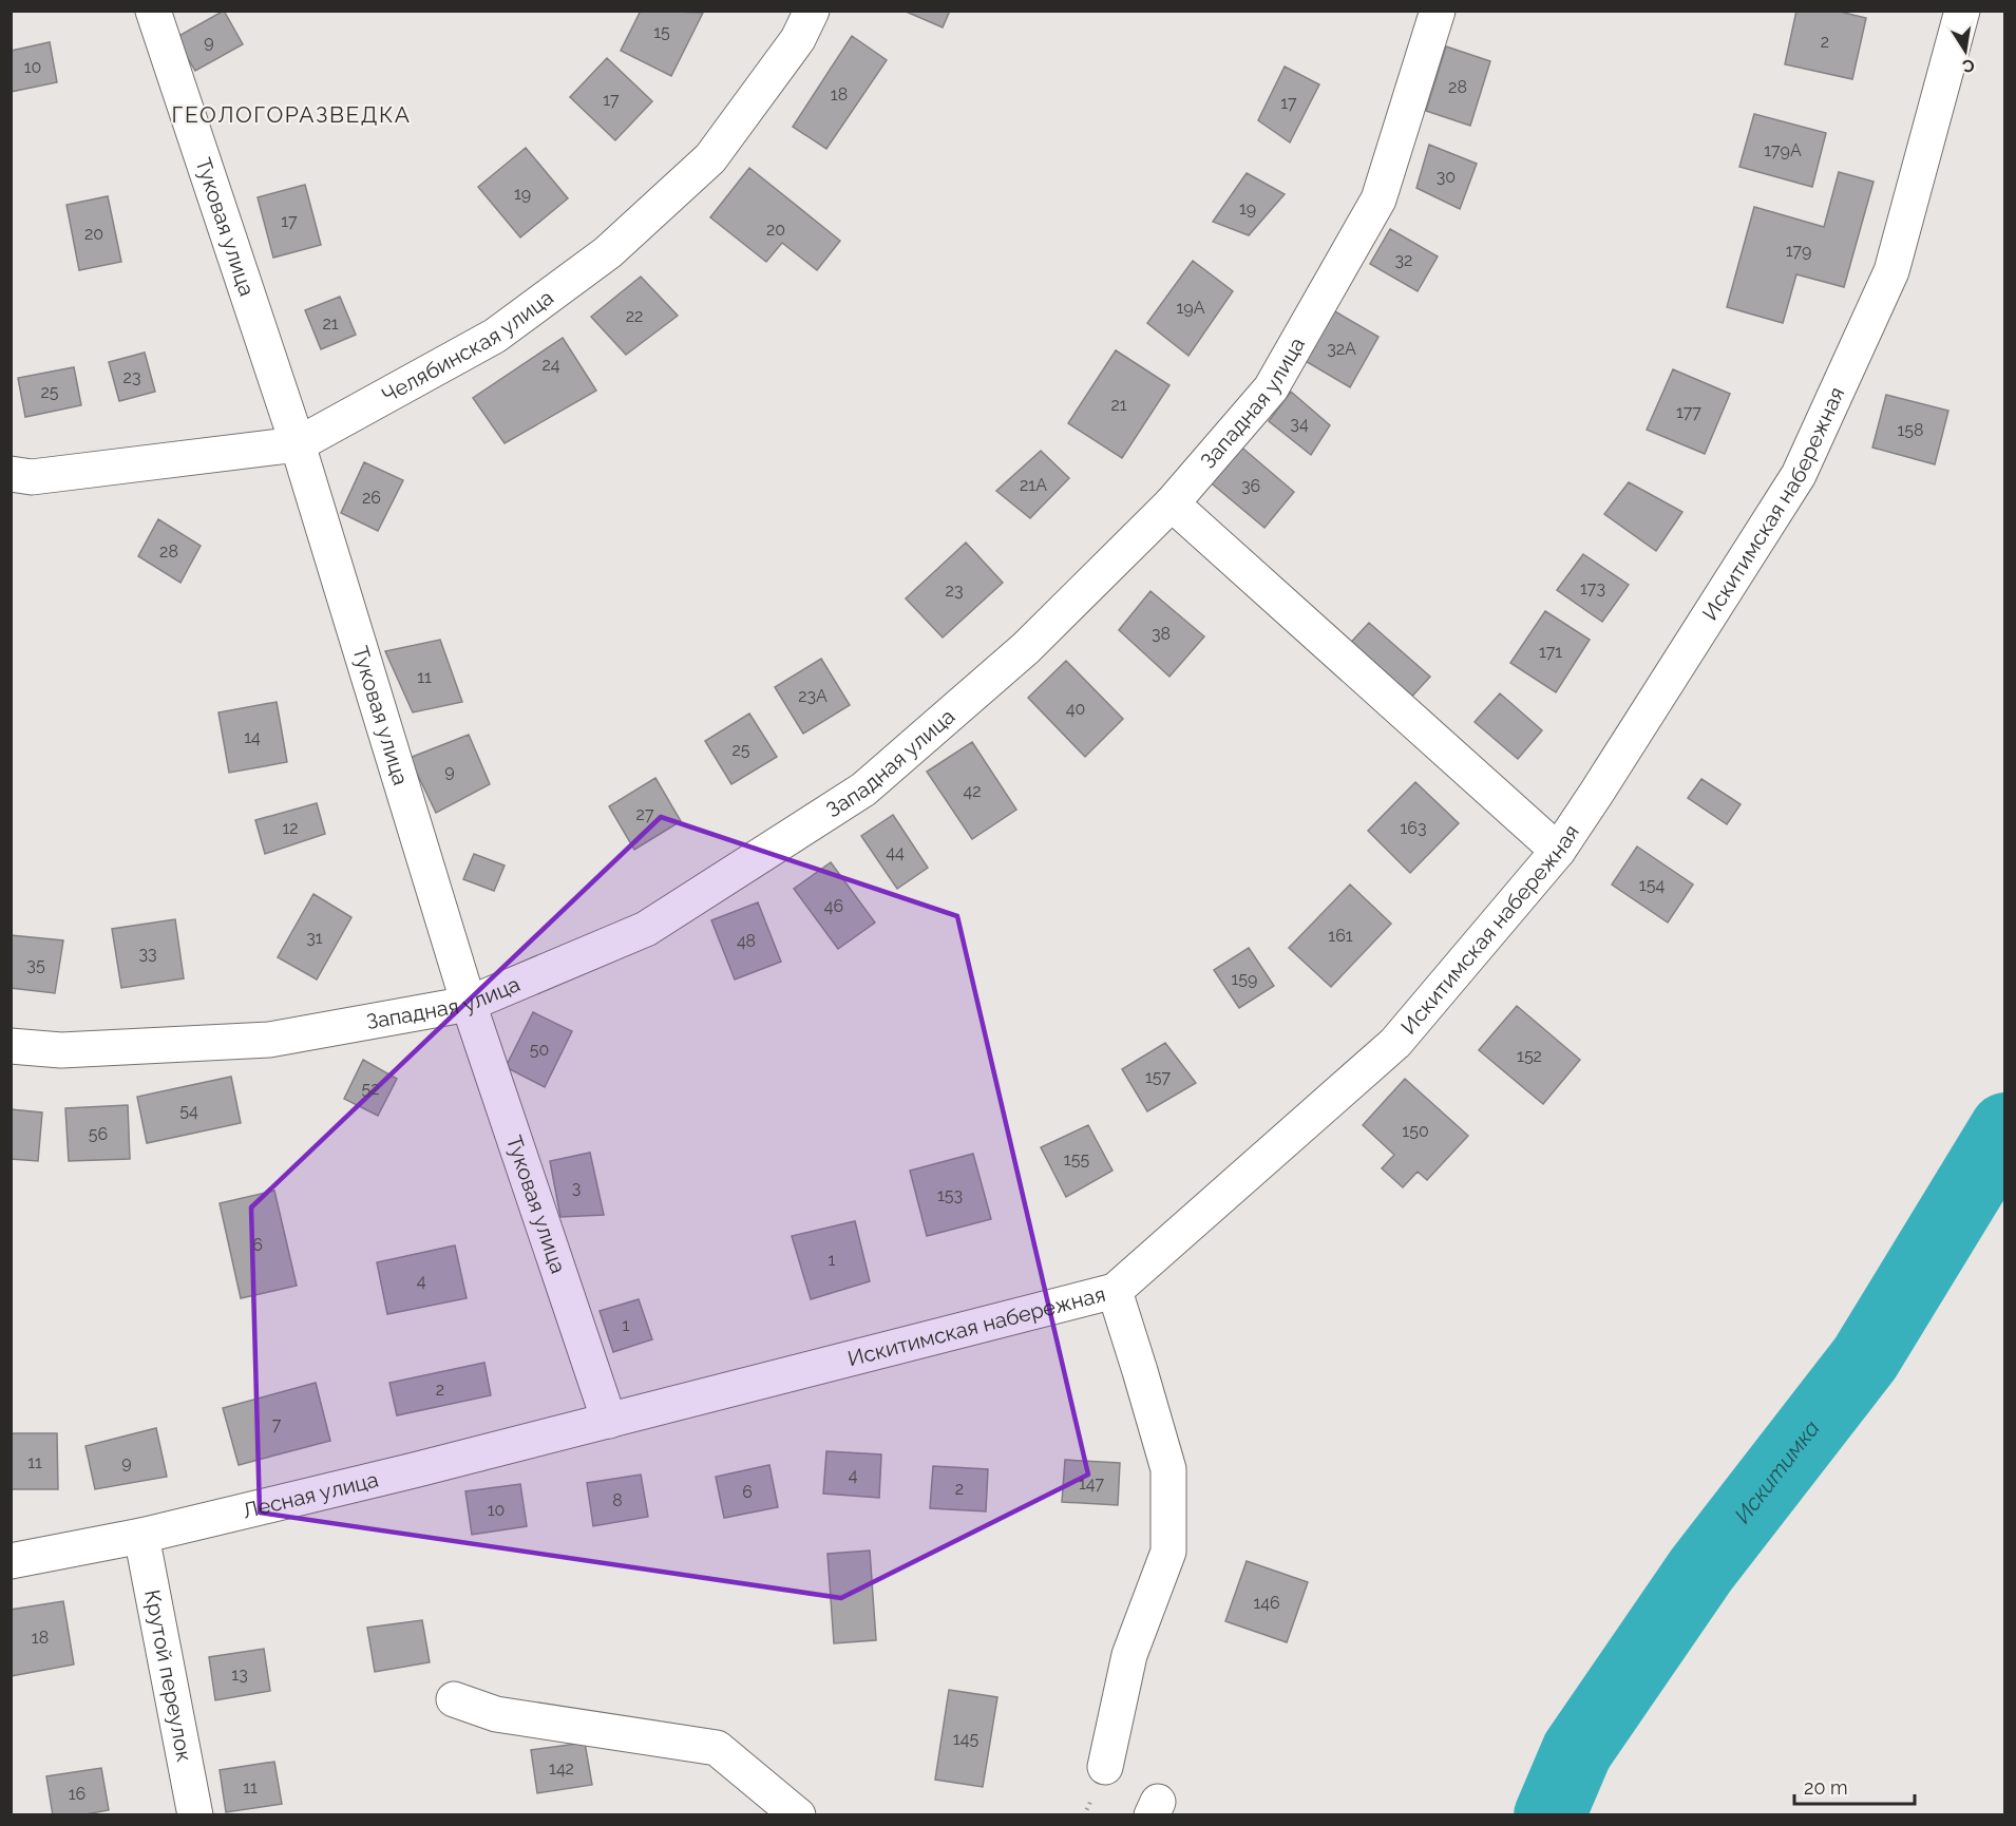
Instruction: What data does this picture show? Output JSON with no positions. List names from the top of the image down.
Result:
{
  "streets": {
    "lane": [
      "Туковая улица",
      "Челябинская улица",
      "Западная улица",
      "Искитимская набережная",
      "Лесная улица",
      "Крутой переулок"
    ]
  },
  "crossings": [
    ["Туковая улица", "Челябинская улица"],
    ["Туковая улица", "Западная улица"],
    ["Туковая улица", "Искитимская набережная"],
    ["Туковая улица", "Лесная улица"],
    ["Искитимская набережная", "Лесная улица"],
    ["Лесная улица", "Крутой переулок"]
  ],
  "districts": ["ГЕОЛОГОРАЗВЕДКА"],
  "water": ["Искитимка"],
  "house_numbers": [
    "15",
    "9",
    "2",
    "10",
    "28",
    "18",
    "17",
    "17",
    "179А",
    "30",
    "19",
    "19",
    "17",
    "20",
    "20",
    "179",
    "32",
    "19А",
    "22",
    "21",
    "32А",
    "24",
    "23",
    "25",
    "21",
    "177",
    "34",
    "158",
    "21А",
    "36",
    "26",
    "28",
    "173",
    "23",
    "38",
    "171",
    "11",
    "23А",
    "40",
    "14",
    "25",
    "9",
    "42",
    "27",
    "12",
    "163",
    "44",
    "154",
    "46",
    "161",
    "31",
    "48",
    "33",
    "35",
    "159",
    "50",
    "152",
    "157",
    "52",
    "54",
    "150",
    "56",
    "155",
    "3",
    "153",
    "6",
    "1",
    "4",
    "1",
    "2",
    "7",
    "11",
    "9",
    "4",
    "147",
    "2",
    "6",
    "8",
    "10",
    "146",
    "18",
    "13",
    "145",
    "142",
    "11",
    "16"
  ],
  "scale_bar": "20 m",
  "north": "bottom"
}
